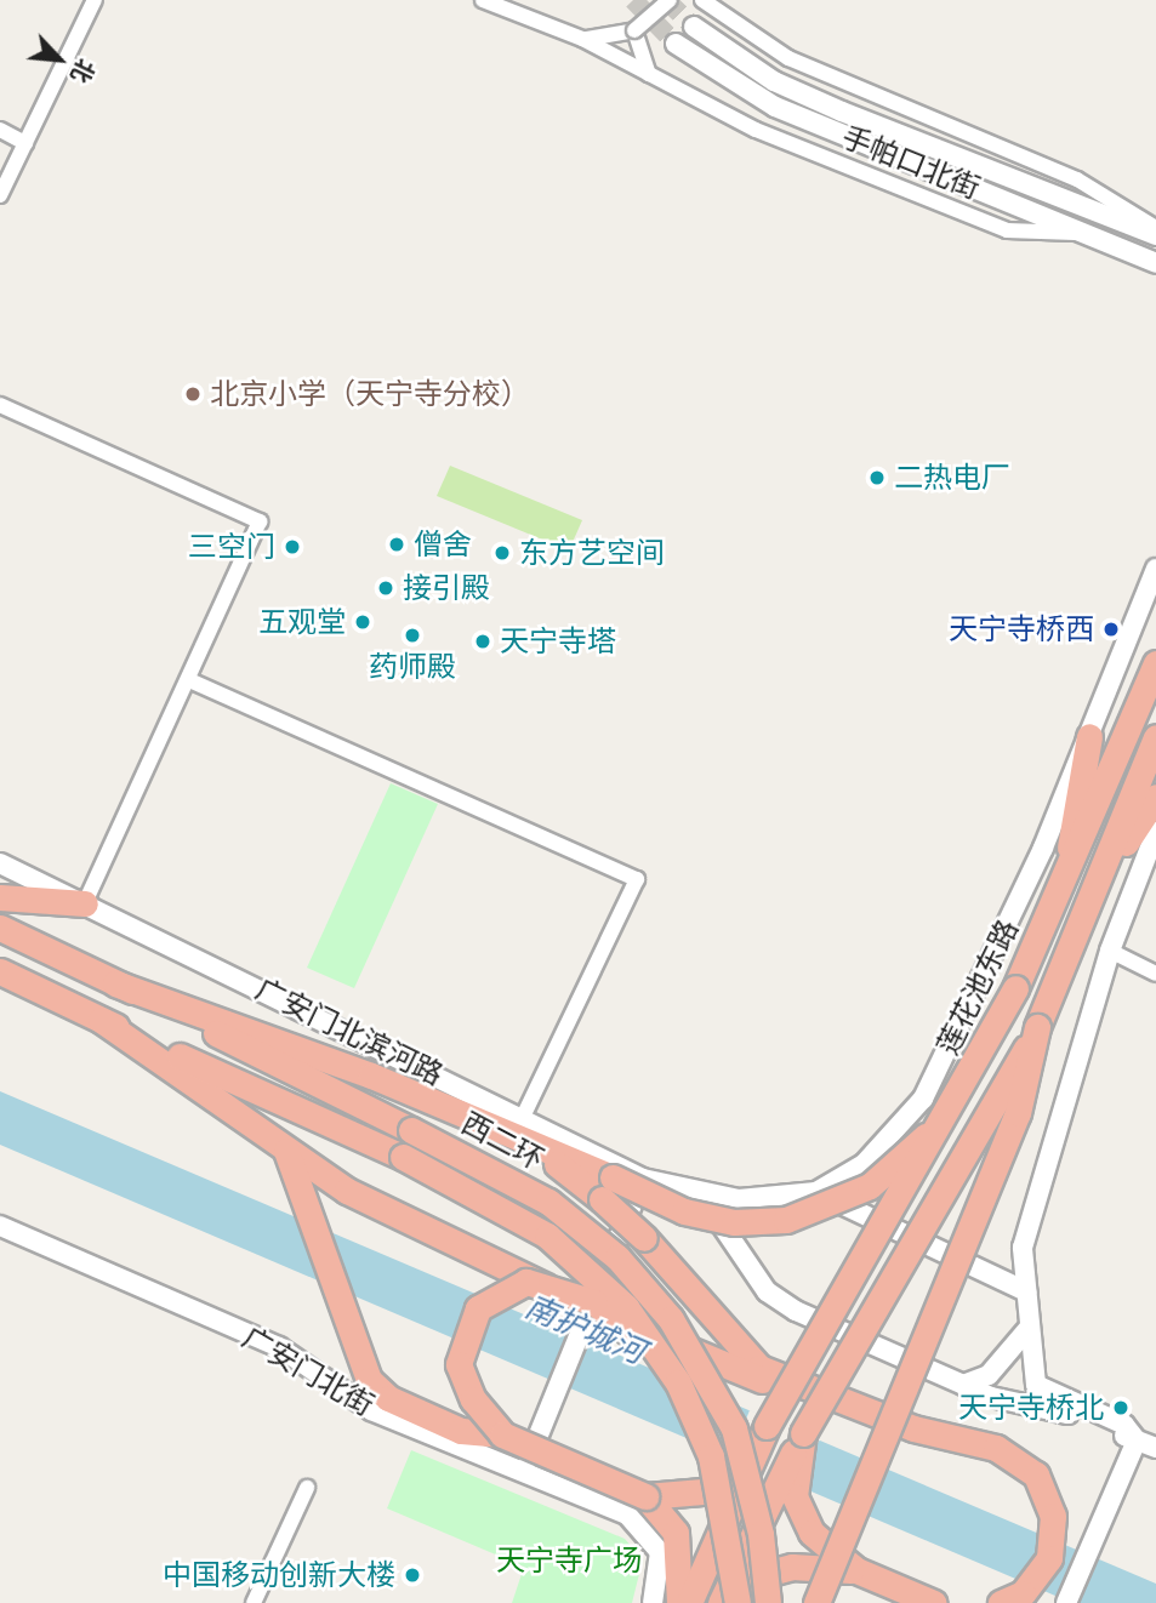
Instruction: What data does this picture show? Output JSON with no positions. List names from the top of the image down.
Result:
{
  "streets": {
    "highway": ["莲花池东路", "西二环"],
    "street": ["手帕口北街", "广安门北滨河路", "广安门北街"]
  },
  "water": ["南护城河"],
  "parks": ["天宁寺广场"],
  "places": [
    "北京小学（天宁寺分校）",
    "二热电厂",
    "僧舍",
    "三空门",
    "东方艺空间",
    "接引殿",
    "五观堂",
    "天宁寺桥西",
    "药师殿",
    "天宁寺塔",
    "天宁寺桥北",
    "中国移动创新大楼"
  ],
  "north": "bottom right"
}
